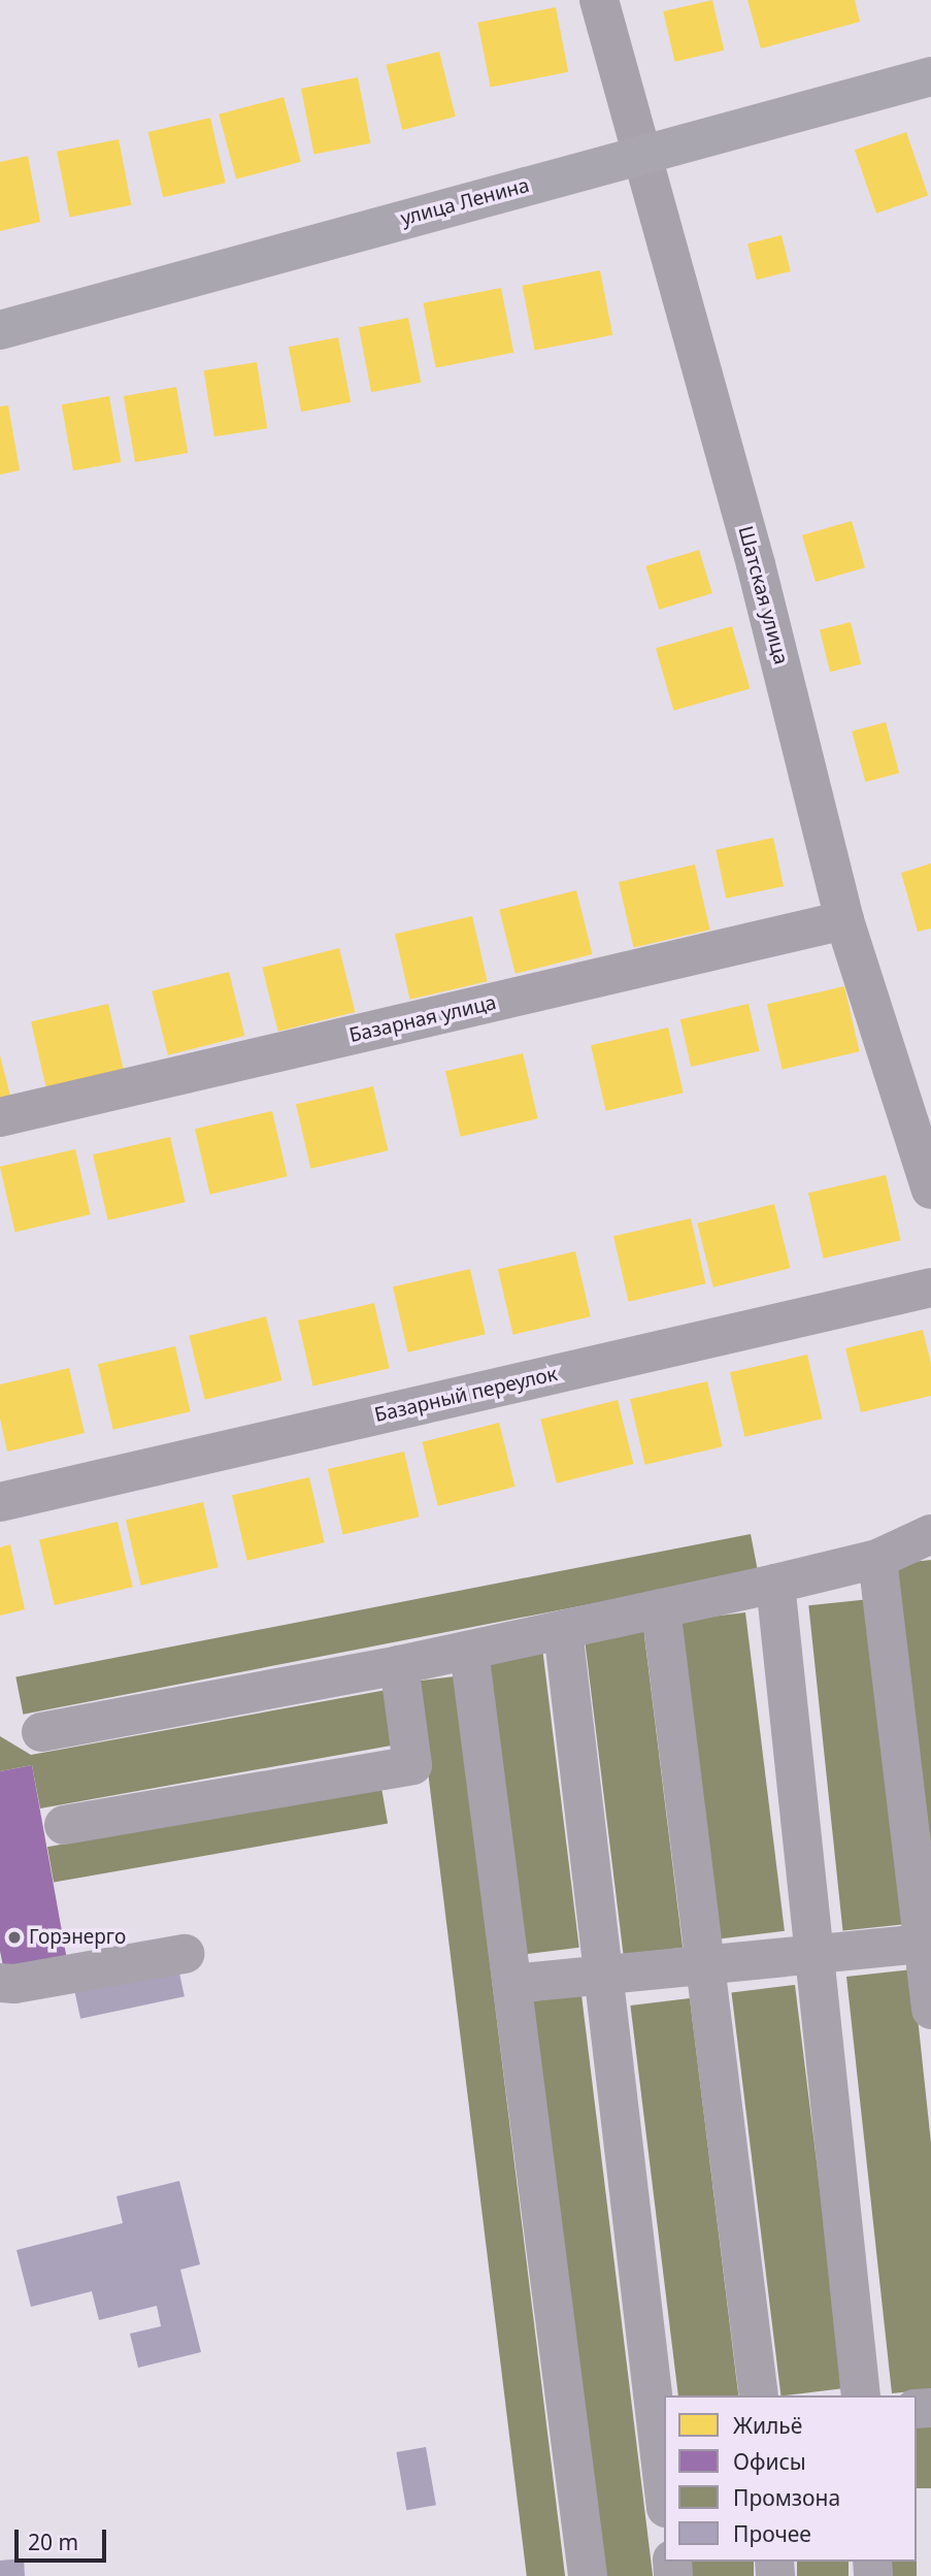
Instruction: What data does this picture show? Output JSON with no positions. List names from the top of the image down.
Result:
{
  "streets": {
    "main road": ["улица Ленина"],
    "street": ["Шатская улица", "Базарная улица", "Базарный переулок"]
  },
  "crossings": [
    ["улица Ленина", "Шатская улица"],
    ["Шатская улица", "Базарная улица"]
  ],
  "places": ["Горэнерго"],
  "legend": [
    "Жильё",
    "Офисы",
    "Промзона",
    "Прочее"
  ],
  "scale_bar": "20 m"
}
